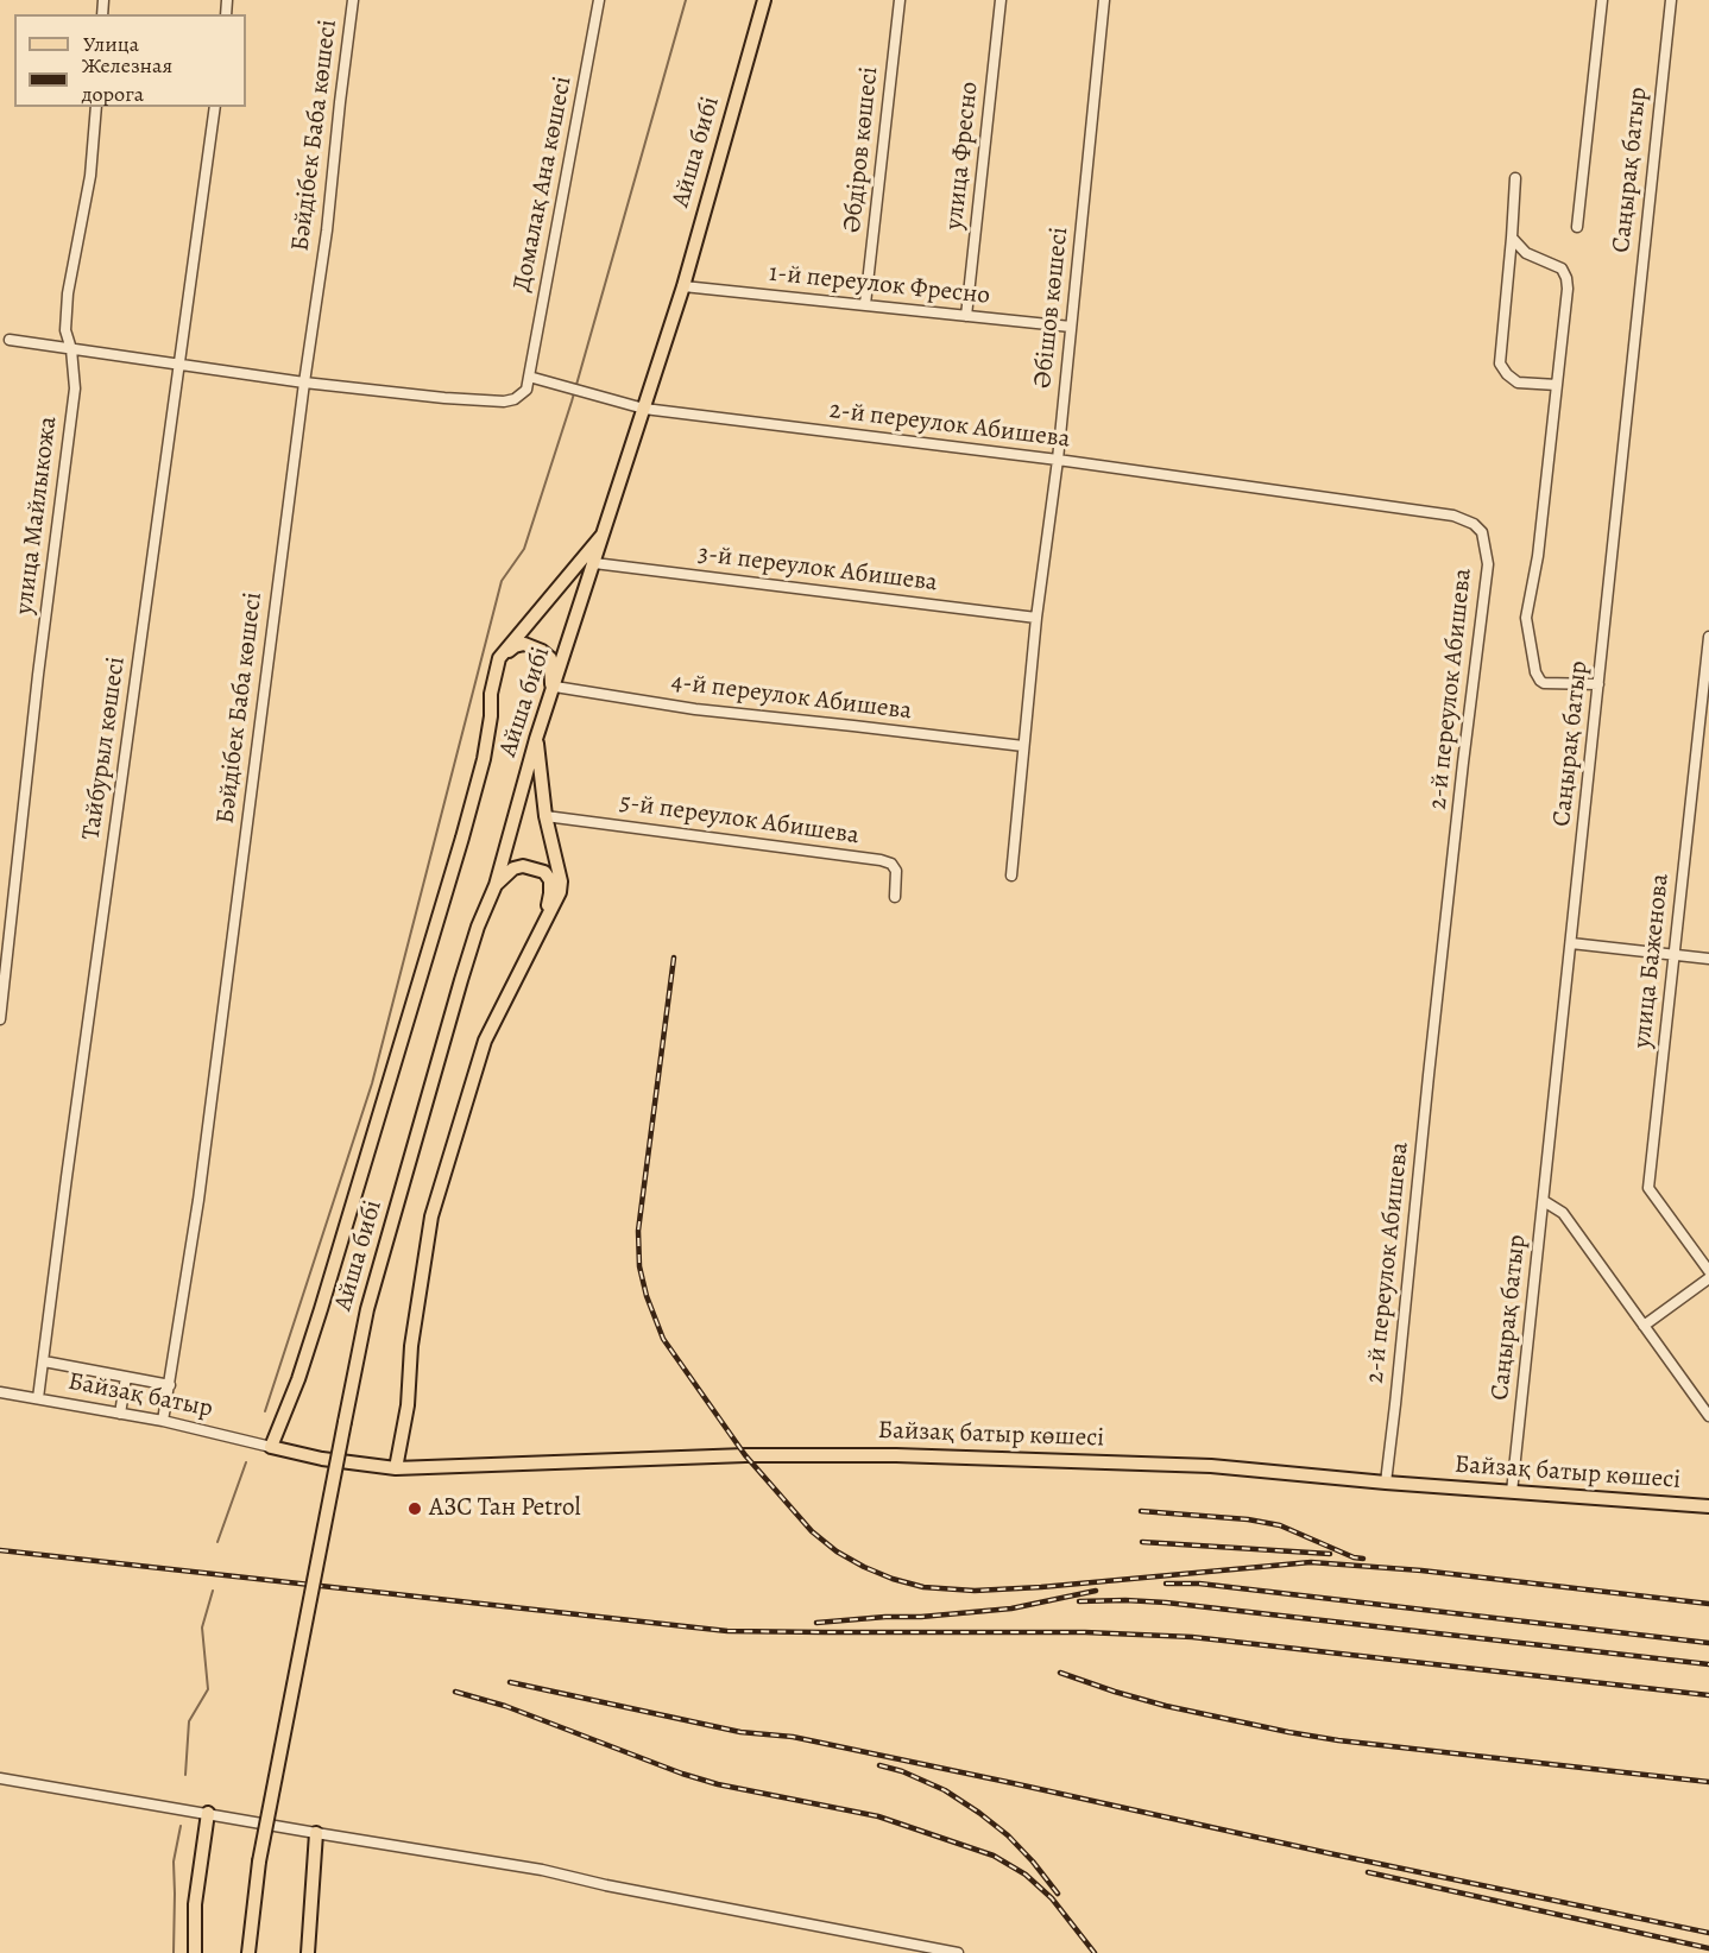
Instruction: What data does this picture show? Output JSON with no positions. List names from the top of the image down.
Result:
{
  "streets": {
    "main road": ["Айша бибі", "Байзақ батыр көшесі"],
    "street": [
      "Бәйдібек Баба көшесі",
      "Әбдіров көшесі",
      "улица Фресно",
      "Саңырақ батыр",
      "Домалақ Ана көшесі",
      "1-й переулок Фресно",
      "Әбішов көшесі",
      "2-й переулок Абишева",
      "улица Майлыкожа",
      "3-й переулок Абишева",
      "4-й переулок Абишева",
      "Тайбурыл көшесі",
      "5-й переулок Абишева",
      "улица Баженова",
      "Байзақ батыр"
    ]
  },
  "crossings": [
    ["Бәйдібек Баба көшесі", "Байзақ батыр"],
    ["Әбдіров көшесі", "1-й переулок Фресно"],
    ["Айша бибі", "1-й переулок Фресно"],
    ["Айша бибі", "2-й переулок Абишева"],
    ["Айша бибі", "3-й переулок Абишева"],
    ["Айша бибі", "4-й переулок Абишева"],
    ["улица Фресно", "1-й переулок Фресно"],
    ["Саңырақ батыр", "Байзақ батыр көшесі"],
    ["Домалақ Ана көшесі", "2-й переулок Абишева"],
    ["1-й переулок Фресно", "Әбішов көшесі"],
    ["Әбішов көшесі", "2-й переулок Абишева"],
    ["Әбішов көшесі", "3-й переулок Абишева"],
    ["Әбішов көшесі", "4-й переулок Абишева"],
    ["2-й переулок Абишева", "Байзақ батыр көшесі"],
    ["Тайбурыл көшесі", "Байзақ батыр"],
    ["Байзақ батыр", "Байзақ батыр көшесі"]
  ],
  "places": ["АЗС Тан Petrol"],
  "legend": ["Улица", "Железная дорога"]
}
